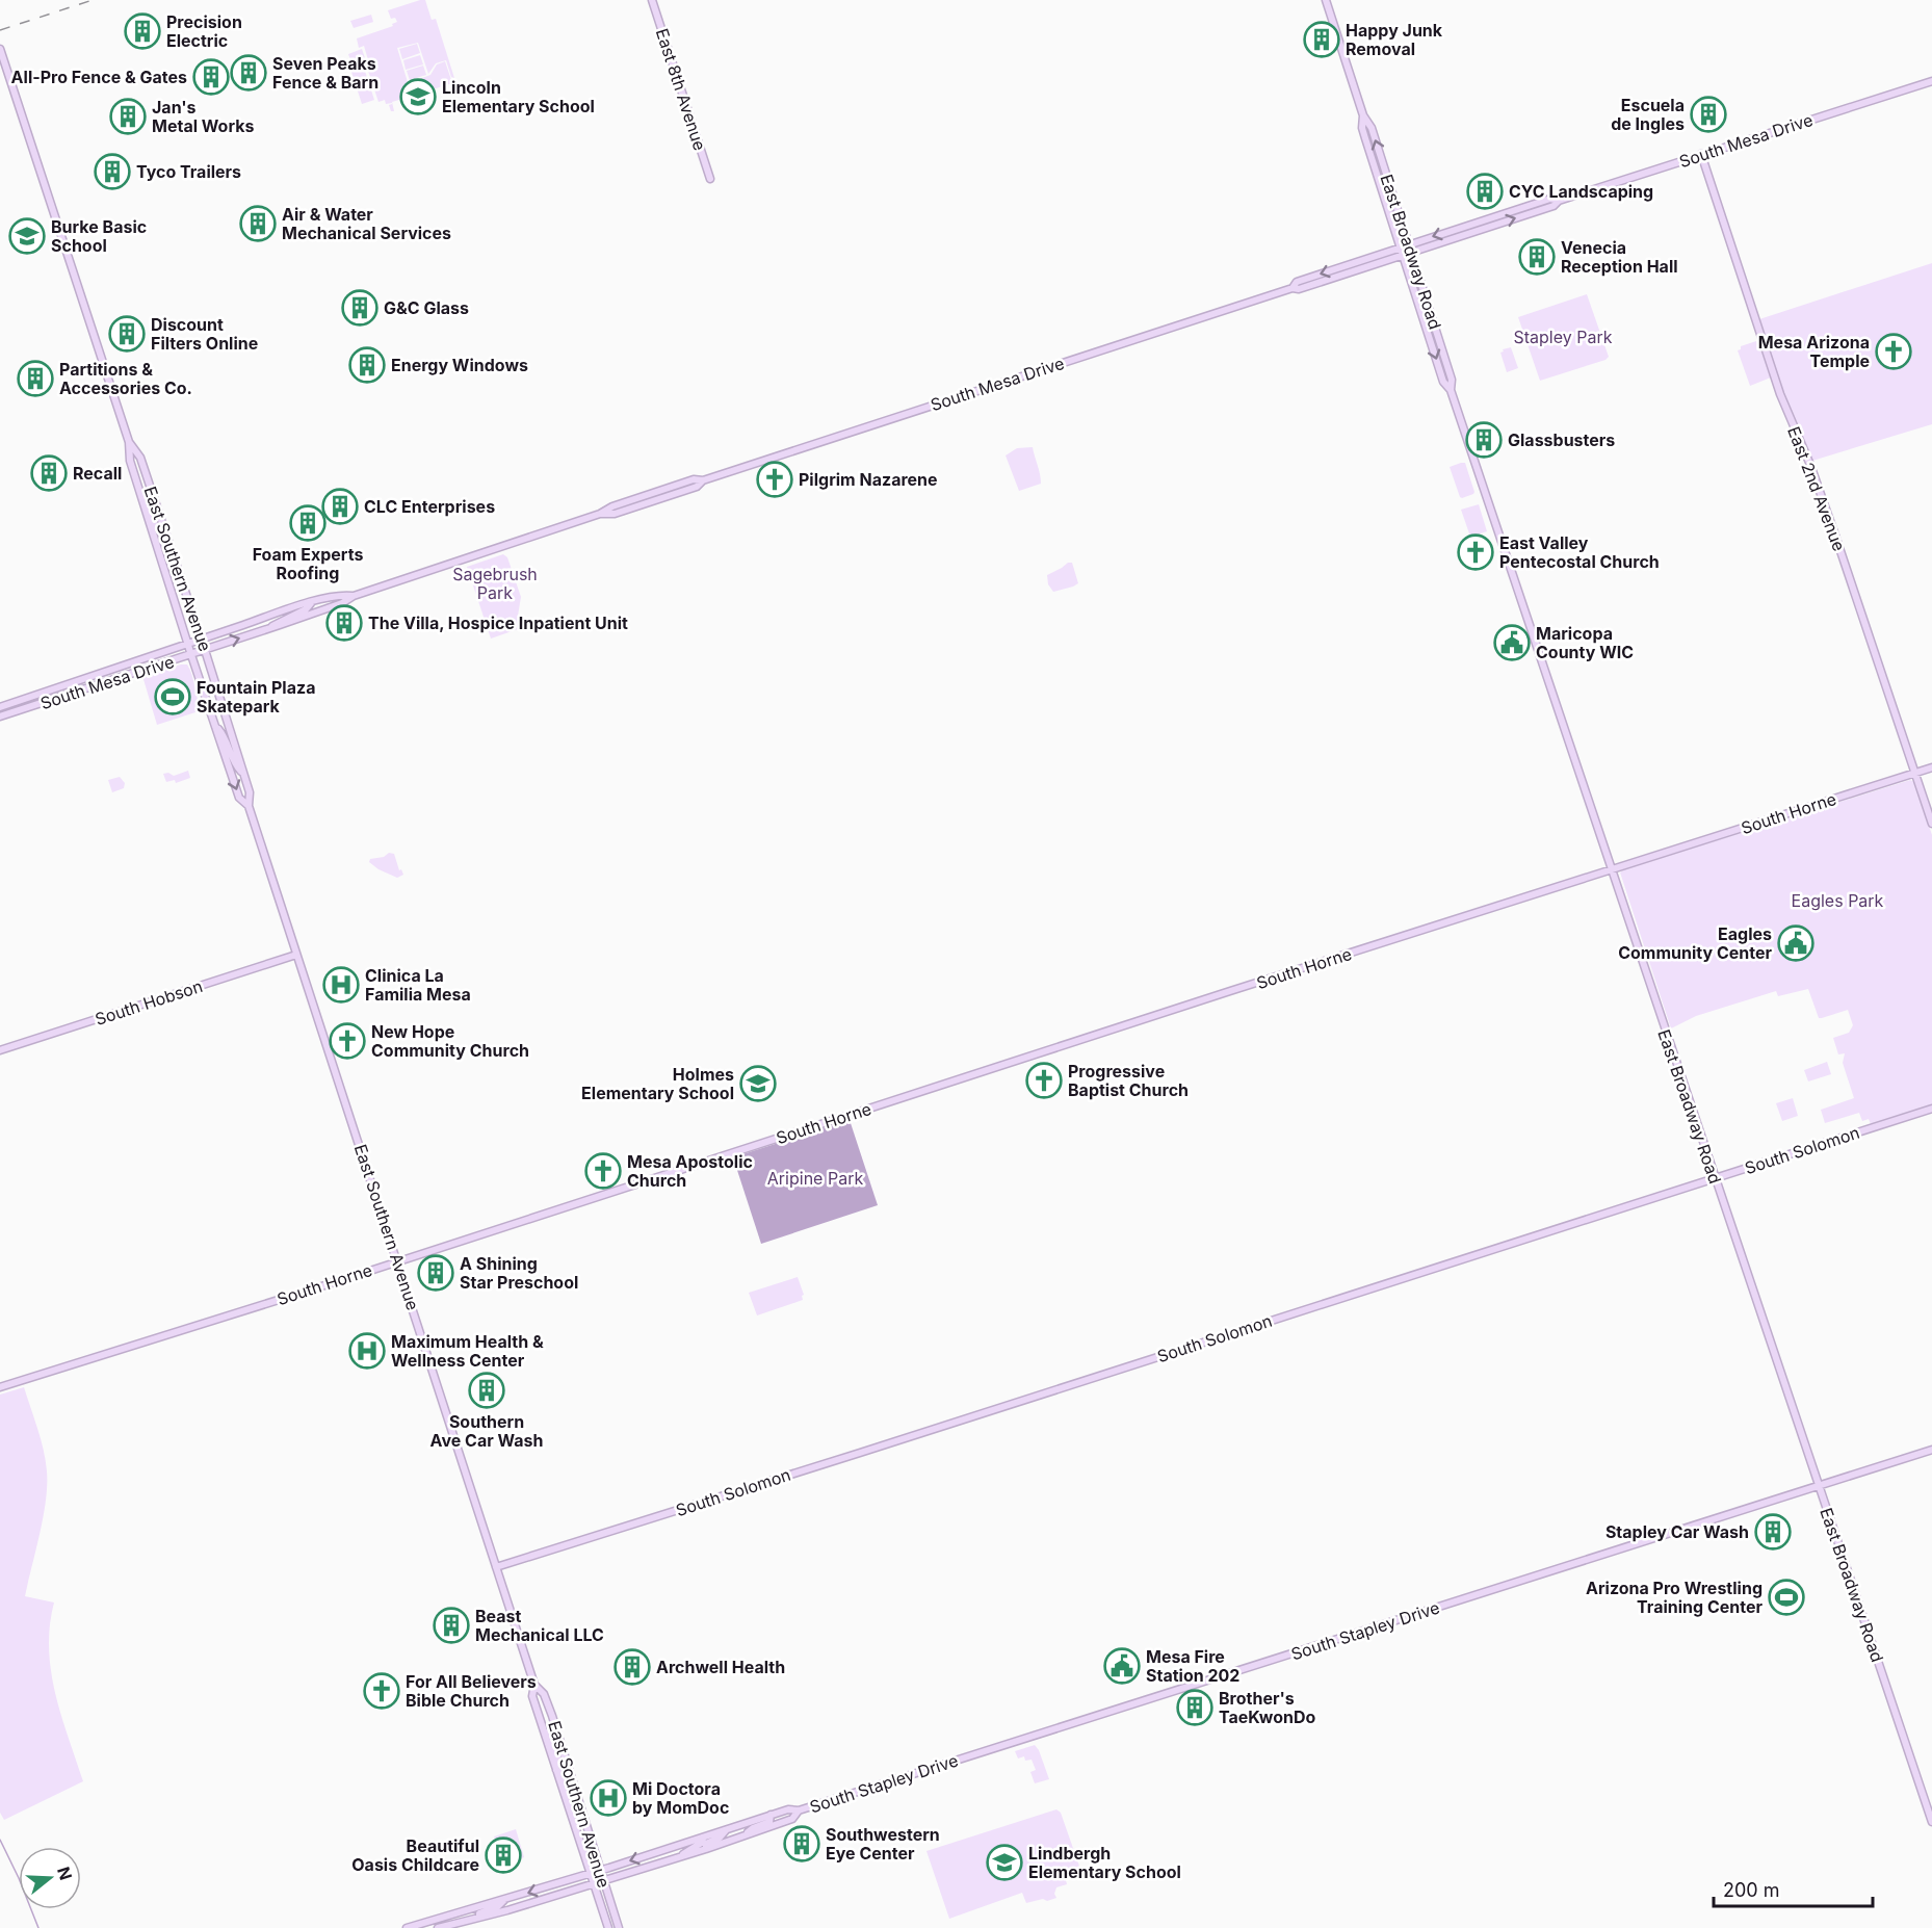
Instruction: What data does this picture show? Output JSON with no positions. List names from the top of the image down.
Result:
{
  "streets": {
    "main road": [
      "East 8th Avenue",
      "South Mesa Drive",
      "East Broadway Road",
      "East 2nd Avenue",
      "East Southern Avenue",
      "South Horne",
      "South Hobson",
      "South Solomon",
      "South Stapley Drive"
    ]
  },
  "crossings": [
    ["South Mesa Drive", "East Broadway Road"],
    ["South Mesa Drive", "East 2nd Avenue"],
    ["South Mesa Drive", "East Southern Avenue"],
    ["East Broadway Road", "South Horne"],
    ["East Broadway Road", "South Solomon"],
    ["East Broadway Road", "South Stapley Drive"],
    ["East 2nd Avenue", "South Horne"],
    ["East Southern Avenue", "South Horne"],
    ["East Southern Avenue", "South Hobson"],
    ["East Southern Avenue", "South Solomon"],
    ["East Southern Avenue", "South Stapley Drive"]
  ],
  "parks": [
    "Stapley Park",
    "Sagebrush Park",
    "Eagles Park",
    "Aripine Park"
  ],
  "places": {
    "building": [
      "Precision Electric",
      "Happy Junk Removal",
      "Seven Peaks Fence & Barn",
      "All-Pro Fence & Gates",
      "Escuela de Ingles",
      "Jan's Metal Works",
      "Tyco Trailers",
      "CYC Landscaping",
      "Air & Water Mechanical Services",
      "Venecia Reception Hall",
      "G&C Glass",
      "Discount Filters Online",
      "Energy Windows",
      "Partitions & Accessories Co.",
      "Glassbusters",
      "Recall",
      "CLC Enterprises",
      "Foam Experts Roofing",
      "The Villa, Hospice Inpatient Unit",
      "A Shining Star Preschool",
      "Southern Ave Car Wash",
      "Stapley Car Wash",
      "Beast Mechanical LLC",
      "Archwell Health",
      "Brother's TaeKwonDo",
      "Southwestern Eye Center",
      "Beautiful Oasis Childcare"
    ],
    "school or university": [
      "Lincoln Elementary School",
      "Burke Basic School",
      "Holmes Elementary School",
      "Lindbergh Elementary School"
    ],
    "church": [
      "Mesa Arizona Temple",
      "Pilgrim Nazarene",
      "East Valley Pentecostal Church",
      "New Hope Community Church",
      "Progressive Baptist Church",
      "Mesa Apostolic Church",
      "For All Believers Bible Church"
    ],
    "public building": ["Maricopa County WIC", "Eagles Community Center", "Mesa Fire Station 202"],
    "sports": ["Fountain Plaza Skatepark", "Arizona Pro Wrestling Training Center"],
    "hospital": ["Clinica La Familia Mesa", "Maximum Health & Wellness Center", "Mi Doctora by MomDoc"]
  },
  "scale_bar": "200 m",
  "north": "right"
}
